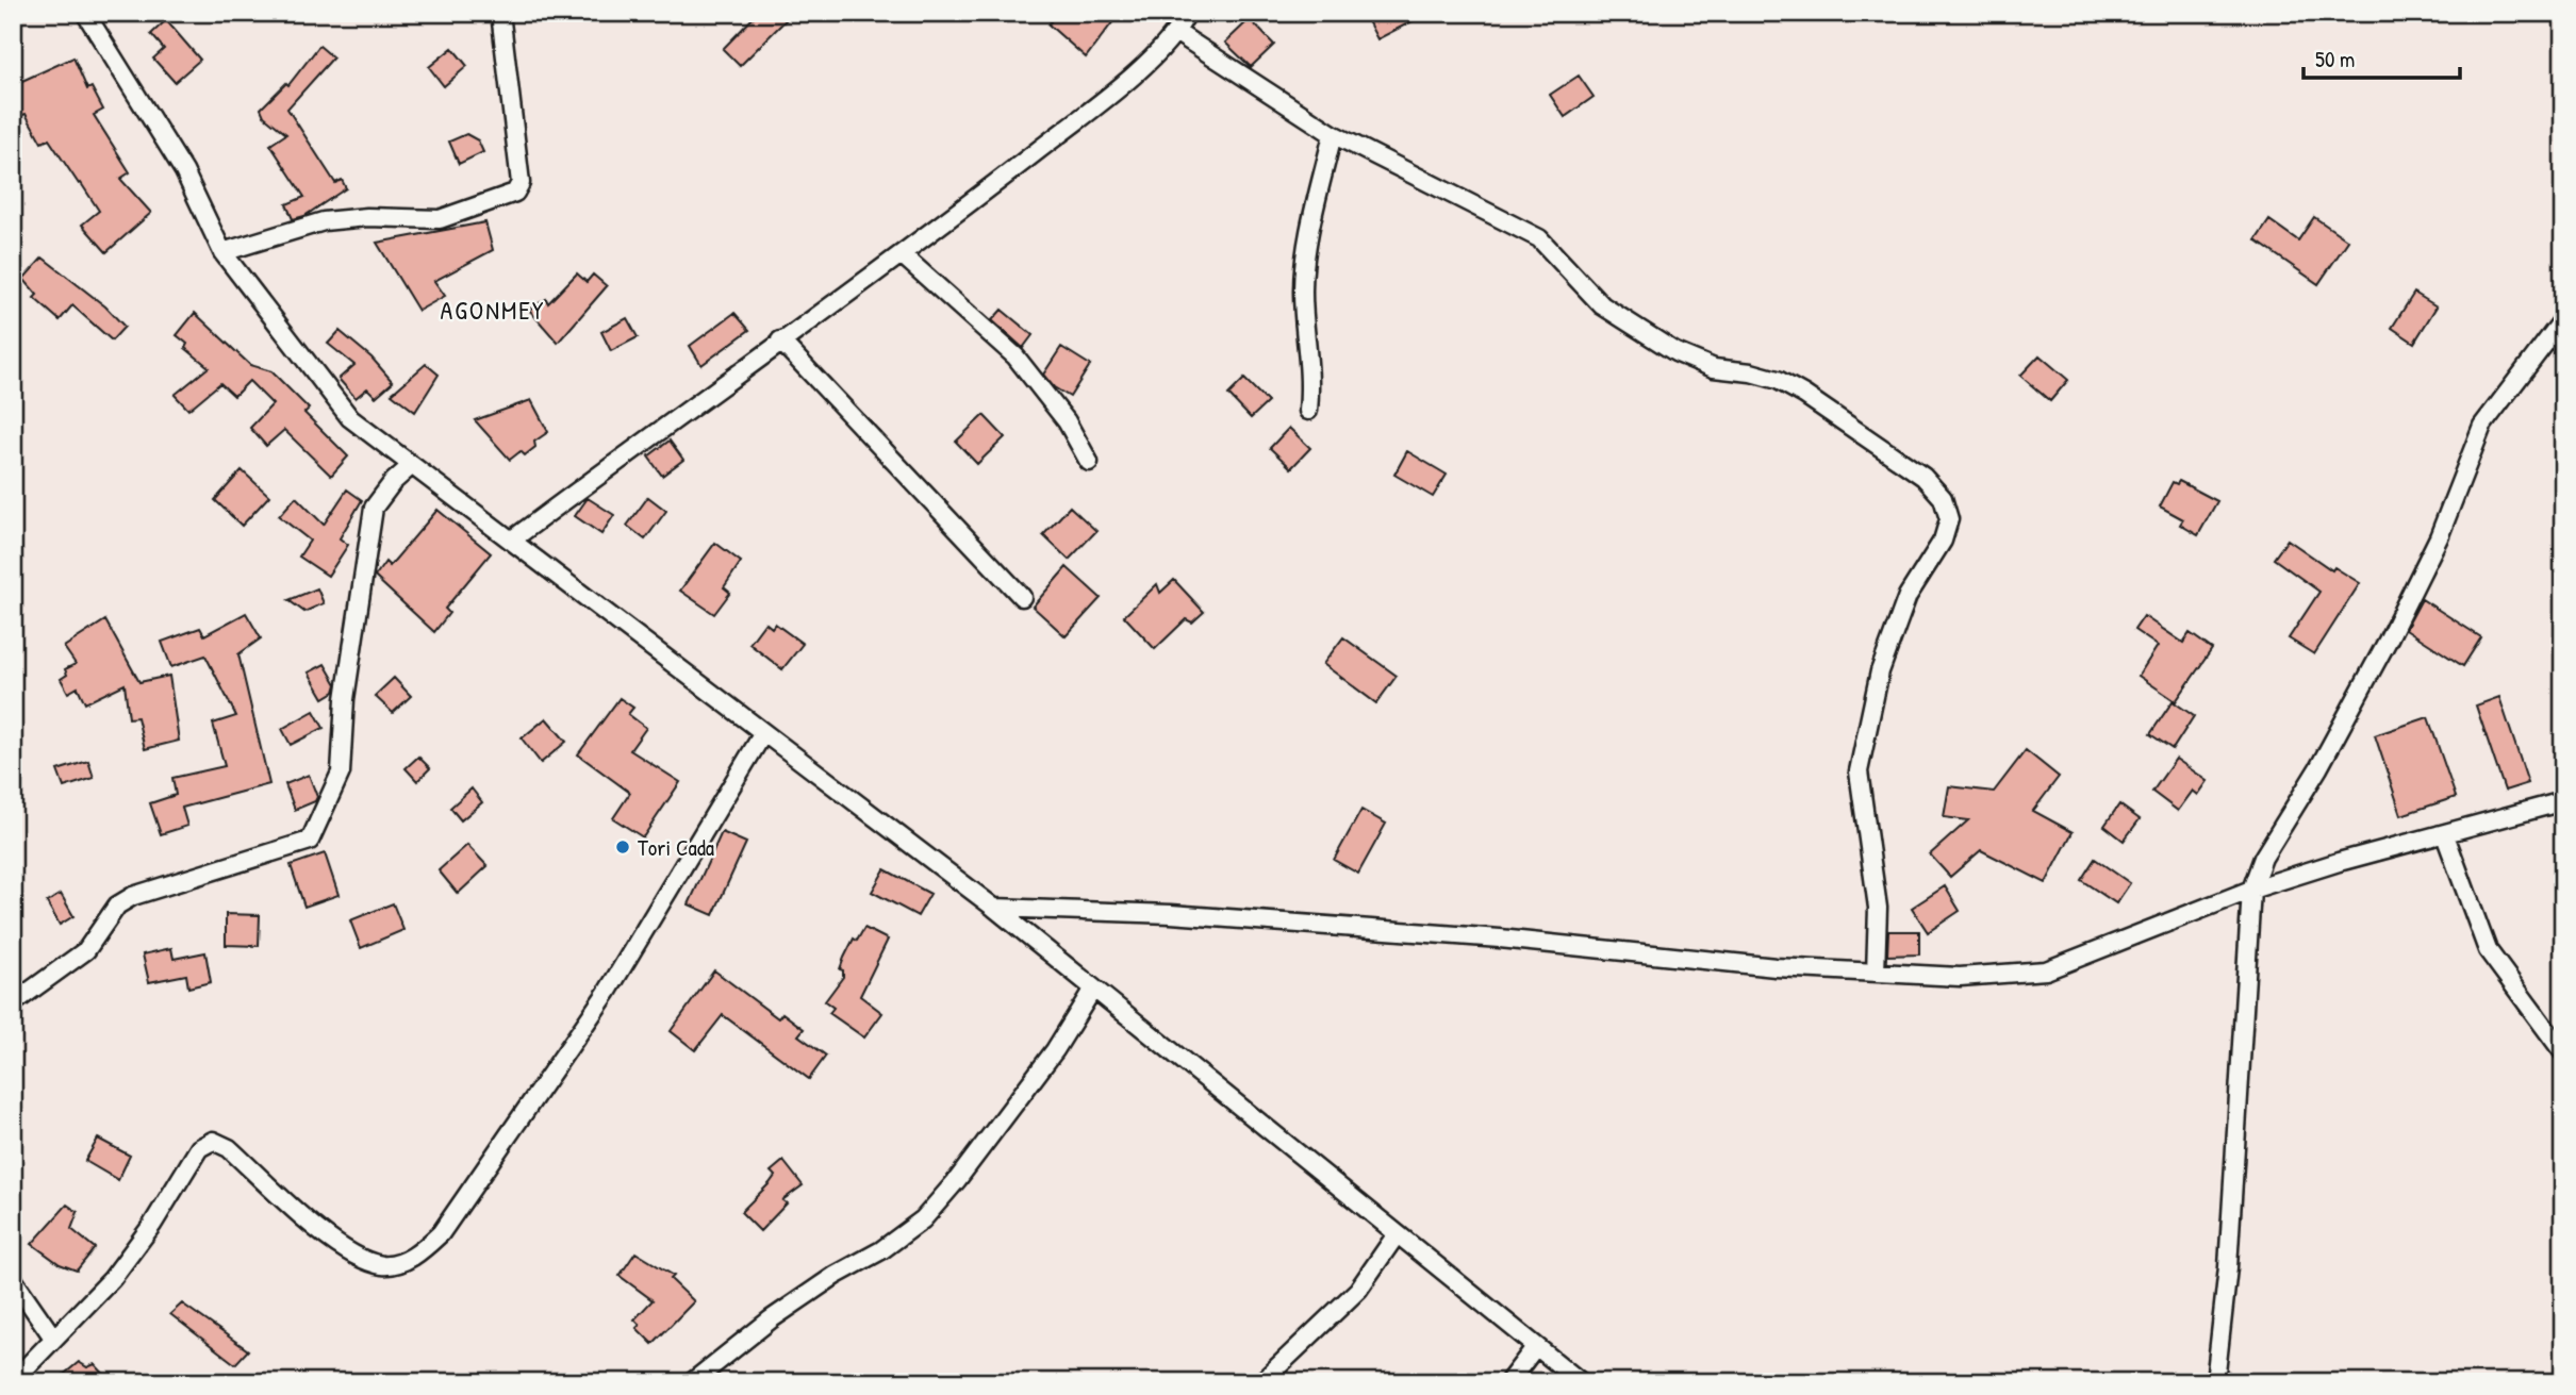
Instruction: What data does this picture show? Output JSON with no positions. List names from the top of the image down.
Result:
{
  "districts": ["AGONMEY"],
  "places": ["Tori Cada"],
  "scale_bar": "50 m"
}
